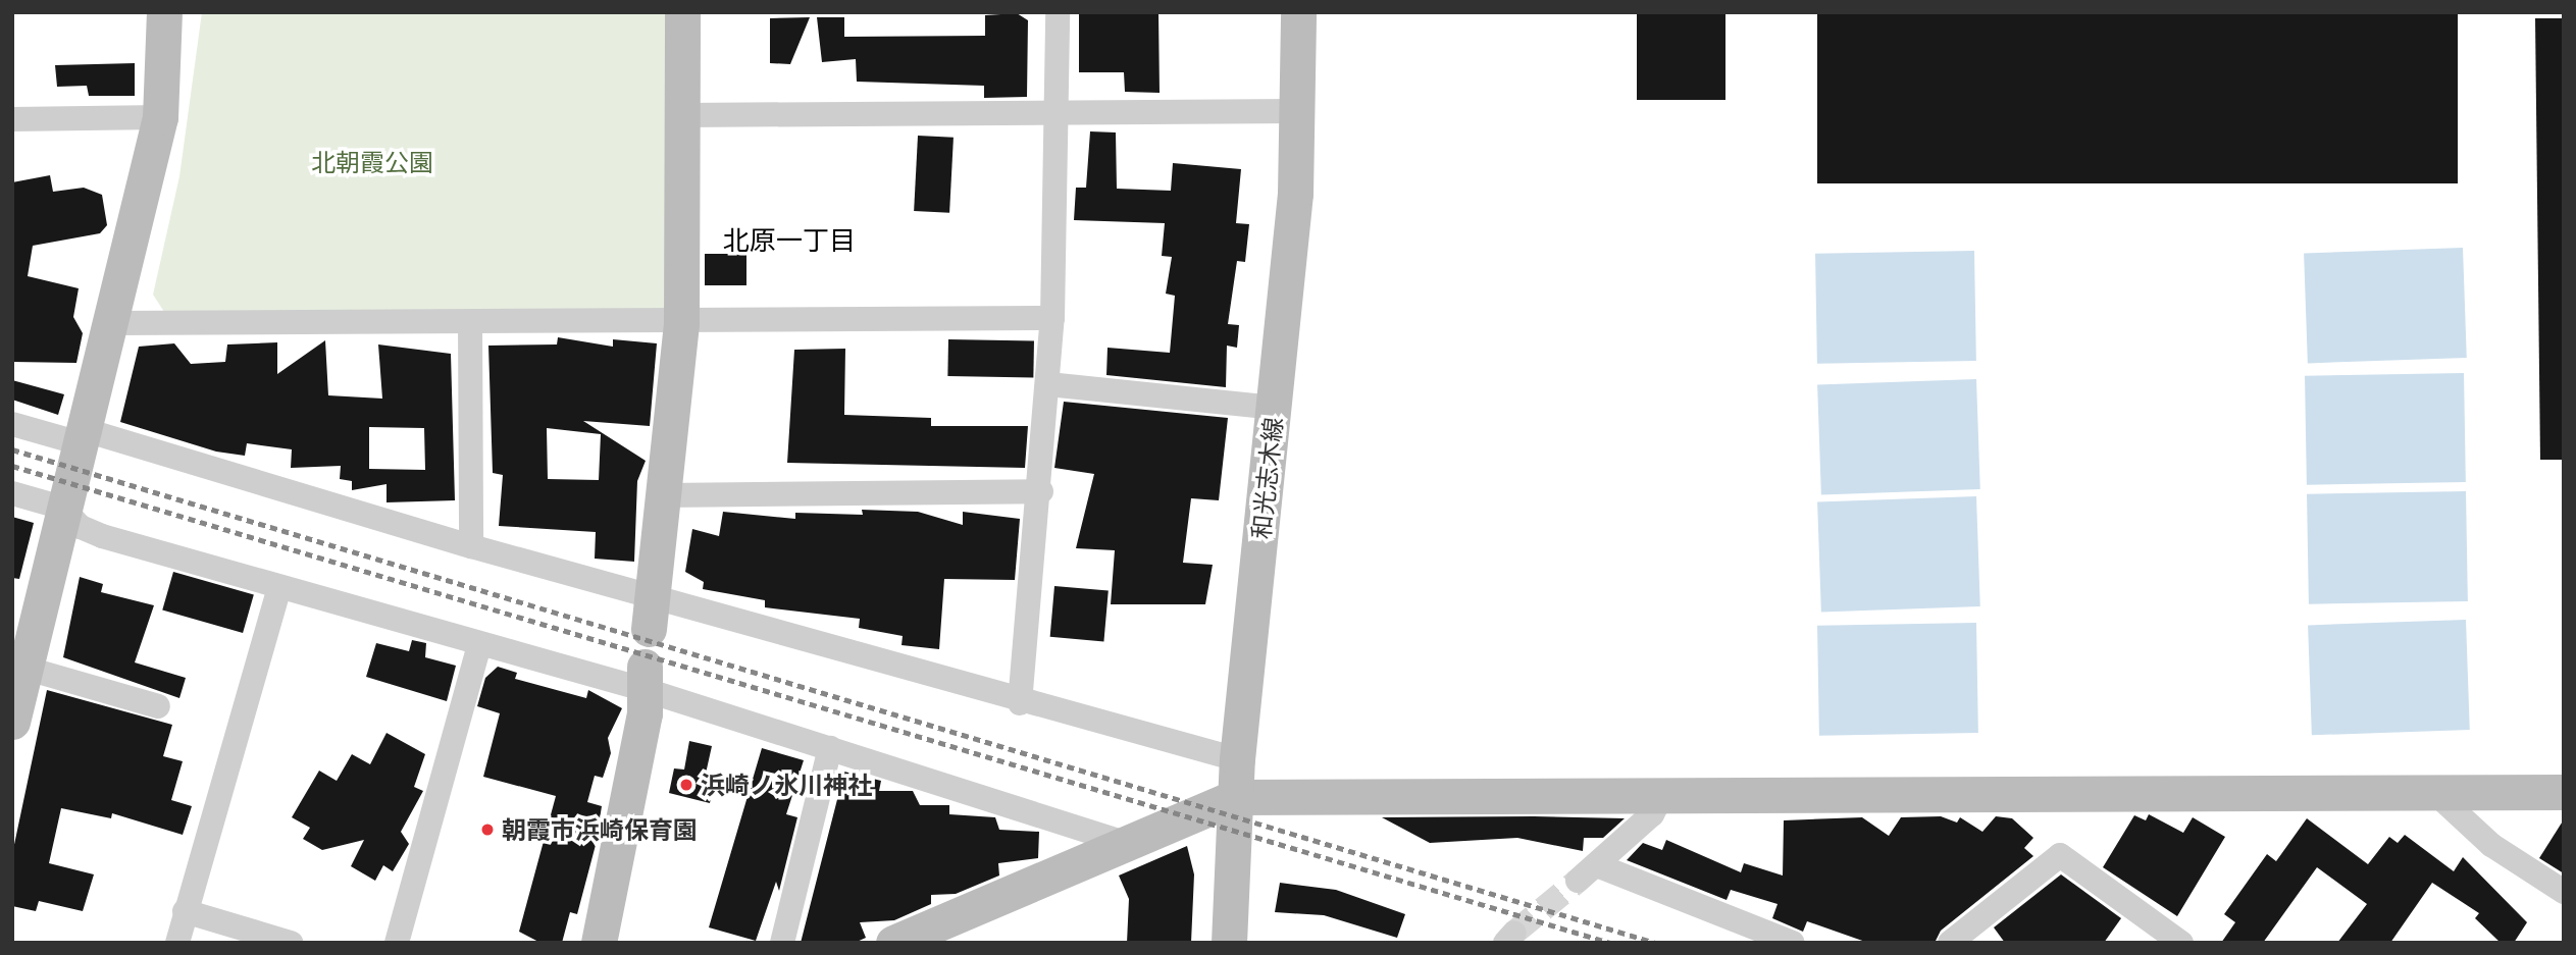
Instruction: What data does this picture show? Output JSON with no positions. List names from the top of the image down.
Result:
{
  "streets": {
    "street": ["和光志木線"]
  },
  "districts": ["北原一丁目"],
  "parks": ["北朝霞公園"],
  "places": ["浜崎ノ氷川神社", "朝霞市浜崎保育園"]
}
